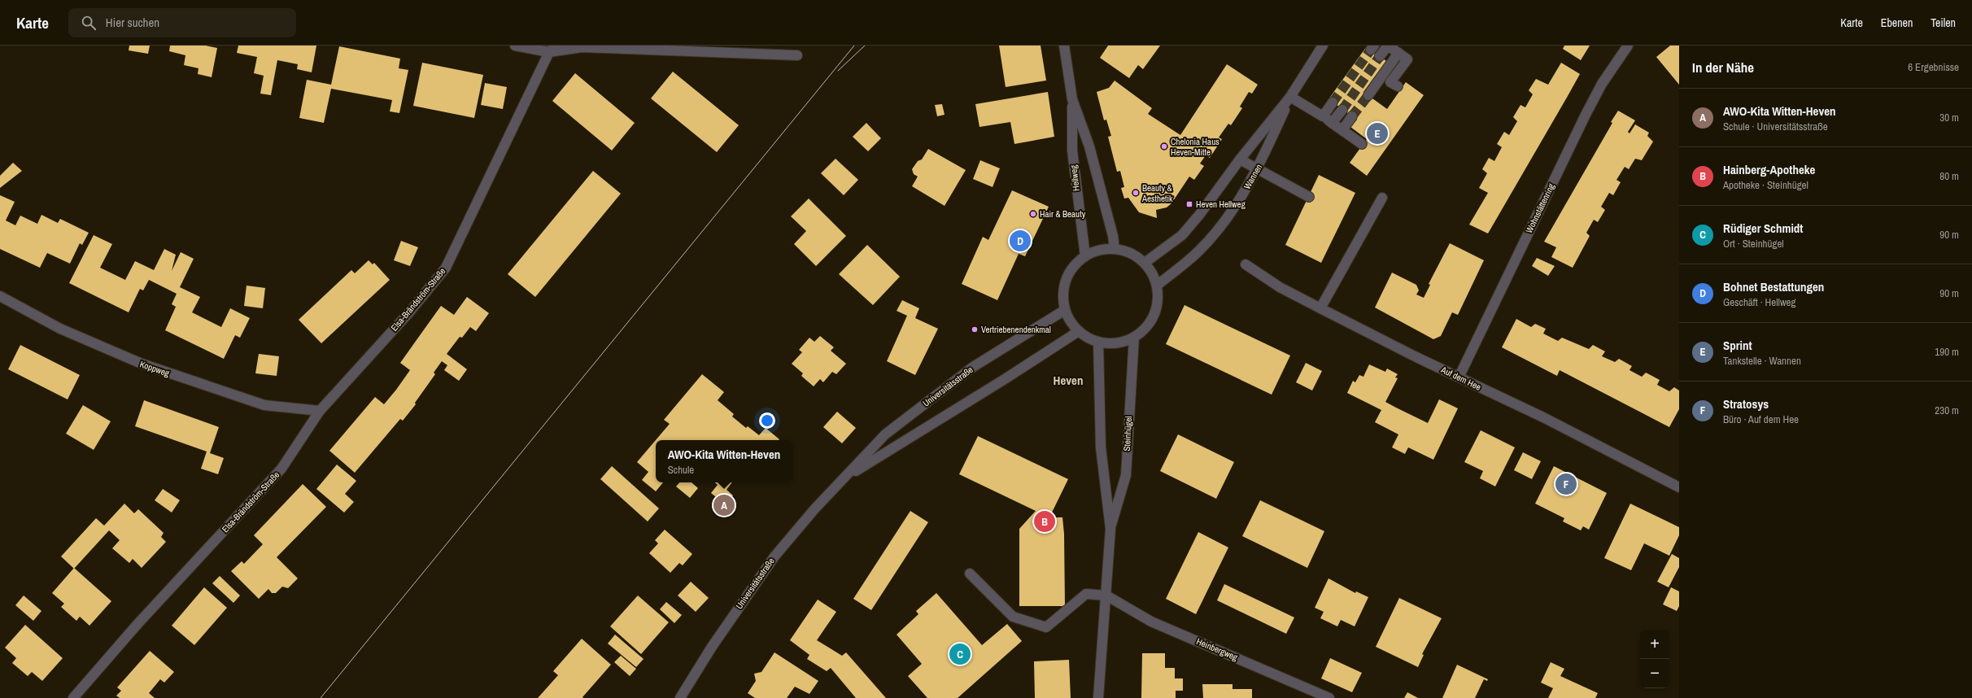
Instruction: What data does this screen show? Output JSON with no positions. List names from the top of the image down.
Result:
{
  "streets": {
    "street": [
      "Wannen",
      "Hellweg",
      "Wohnstättenring",
      "Elsa-Brändström-Straße",
      "Koppweg",
      "Auf dem Hee",
      "Universitätsstraße",
      "Steinhügel",
      "Heinbergweg"
    ]
  },
  "crossings": [
    ["Wannen", "Hellweg"],
    ["Wannen", "Universitätsstraße"],
    ["Wannen", "Steinhügel"],
    ["Hellweg", "Universitätsstraße"],
    ["Hellweg", "Steinhügel"],
    ["Wohnstättenring", "Auf dem Hee"],
    ["Elsa-Brändström-Straße", "Koppweg"],
    ["Universitätsstraße", "Steinhügel"],
    ["Steinhügel", "Heinbergweg"]
  ],
  "districts": ["Heven"],
  "places": {
    "other": [
      "Chelonia Haus Heven-Mitte",
      "Beauty & Aesthetik",
      "Hair & Beauty",
      "Vertriebenendenkmal"
    ],
    "transit": ["Heven Hellweg"]
  },
  "page": {
    "header": "Karte",
    "search": "Hier suchen",
    "nav": ["Karte", "Ebenen", "Teilen"],
    "heading": ["In der Nähe", "6 Ergebnisse"],
    "list": [
      {
        "mark": "A",
        "name": "AWO-Kita Witten-Heven",
        "note": "Schule · Universitätsstraße",
        "value": "30 m"
      },
      {
        "mark": "B",
        "name": "Hainberg-Apotheke",
        "note": "Apotheke · Steinhügel",
        "value": "80 m"
      },
      {
        "mark": "C",
        "name": "Rüdiger Schmidt",
        "note": "Ort · Steinhügel",
        "value": "90 m"
      },
      {
        "mark": "D",
        "name": "Bohnet Bestattungen",
        "note": "Geschäft · Hellweg",
        "value": "90 m"
      },
      {
        "mark": "E",
        "name": "Sprint",
        "note": "Tankstelle · Wannen",
        "value": "190 m"
      },
      {
        "mark": "F",
        "name": "Stratosys",
        "note": "Büro · Auf dem Hee",
        "value": "230 m"
      }
    ],
    "pins": [
      "E",
      "D",
      "F",
      "A",
      "B",
      "C"
    ],
    "popup": ["AWO-Kita Witten-Heven", "Schule"],
    "map_buttons": ["+", "−"]
  }
}
